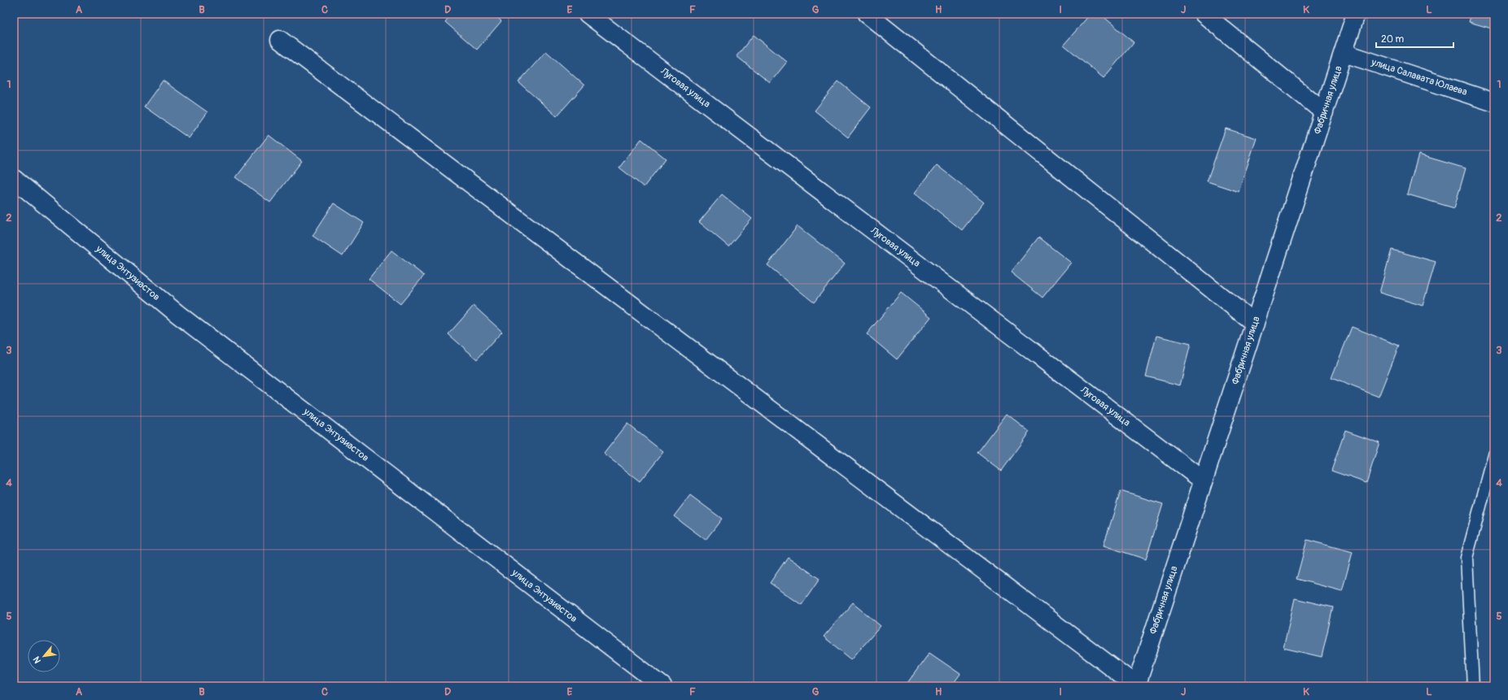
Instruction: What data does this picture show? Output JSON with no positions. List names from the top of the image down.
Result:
{
  "streets": {
    "street": [
      "улица Салавата Юлаева",
      "Луговая улица",
      "Фабричная улица",
      "улица Энтузиастов"
    ]
  },
  "crossings": [
    ["улица Салавата Юлаева", "Фабричная улица"],
    ["Луговая улица", "Фабричная улица"]
  ],
  "scale_bar": "20 m",
  "north": "bottom left",
  "grid": {
    "columns": [
      "A",
      "B",
      "C",
      "D",
      "E",
      "F",
      "G",
      "H",
      "I",
      "J",
      "K",
      "L"
    ],
    "rows": [
      "1",
      "2",
      "3",
      "4",
      "5"
    ]
  }
}
